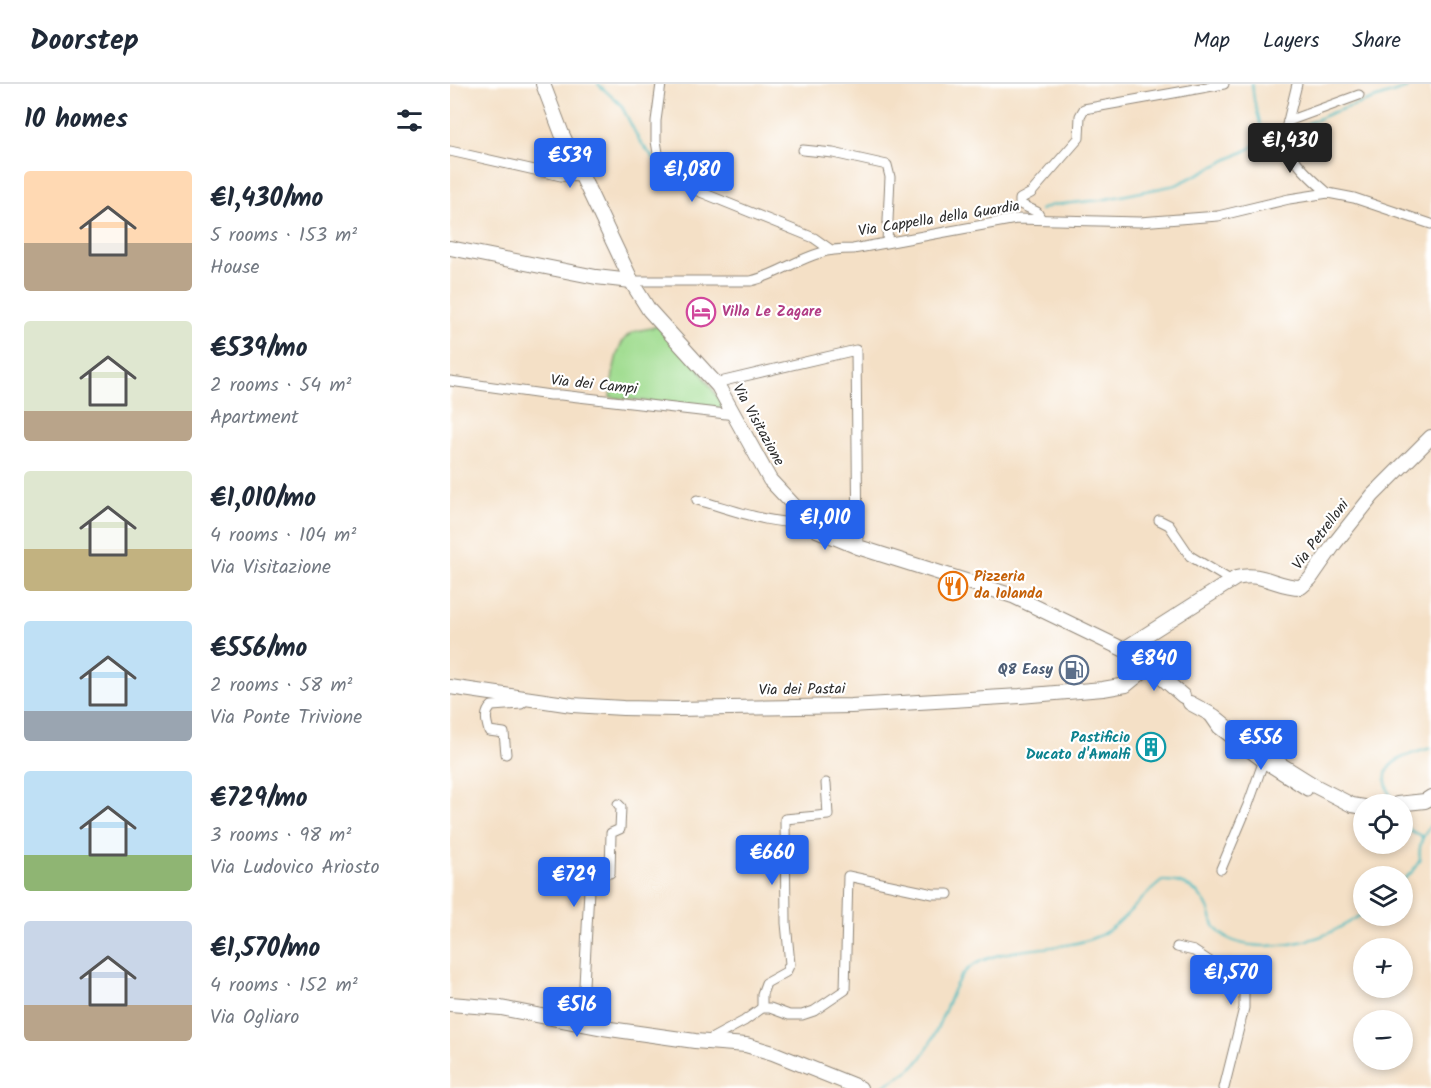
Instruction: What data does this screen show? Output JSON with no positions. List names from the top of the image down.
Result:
{
  "streets": {
    "street": [
      "Via Cappella della Guardia",
      "Via dei Campi",
      "Via Visitazione",
      "Via Petrelloni",
      "Via dei Pastai"
    ]
  },
  "crossings": [
    ["Via Cappella della Guardia", "Via Visitazione"],
    ["Via dei Campi", "Via Visitazione"],
    ["Via Visitazione", "Via Petrelloni"],
    ["Via Visitazione", "Via dei Pastai"]
  ],
  "places": {
    "hotel": ["Villa Le Zagare"],
    "restaurant": ["Pizzeria da Iolanda"],
    "fuel station": ["Q8 Easy"],
    "building": ["Pastificio Ducato d'Amalfi"]
  },
  "page": {
    "header": "Doorstep",
    "nav": ["Map", "Layers", "Share"],
    "heading": "10 homes",
    "price": [
      "€1,430",
      "€539",
      "€1,080",
      "€1,010",
      "€840",
      "€556",
      "€660",
      "€729",
      "€1,570",
      "€516"
    ],
    "list": [
      {
        "name": "€1,430/mo",
        "note": "5 rooms · 153 m² · House"
      },
      {
        "name": "€539/mo",
        "note": "2 rooms · 54 m² · Apartment"
      },
      {
        "name": "€1,010/mo",
        "note": "4 rooms · 104 m² · Via Visitazione"
      },
      {
        "name": "€556/mo",
        "note": "2 rooms · 58 m² · Via Ponte Trivione"
      },
      {
        "name": "€729/mo",
        "note": "3 rooms · 98 m² · Via Ludovico Ariosto"
      },
      {
        "name": "€1,570/mo",
        "note": "4 rooms · 152 m² · Via Ogliaro"
      }
    ],
    "map_buttons": ["+", "−"]
  }
}
